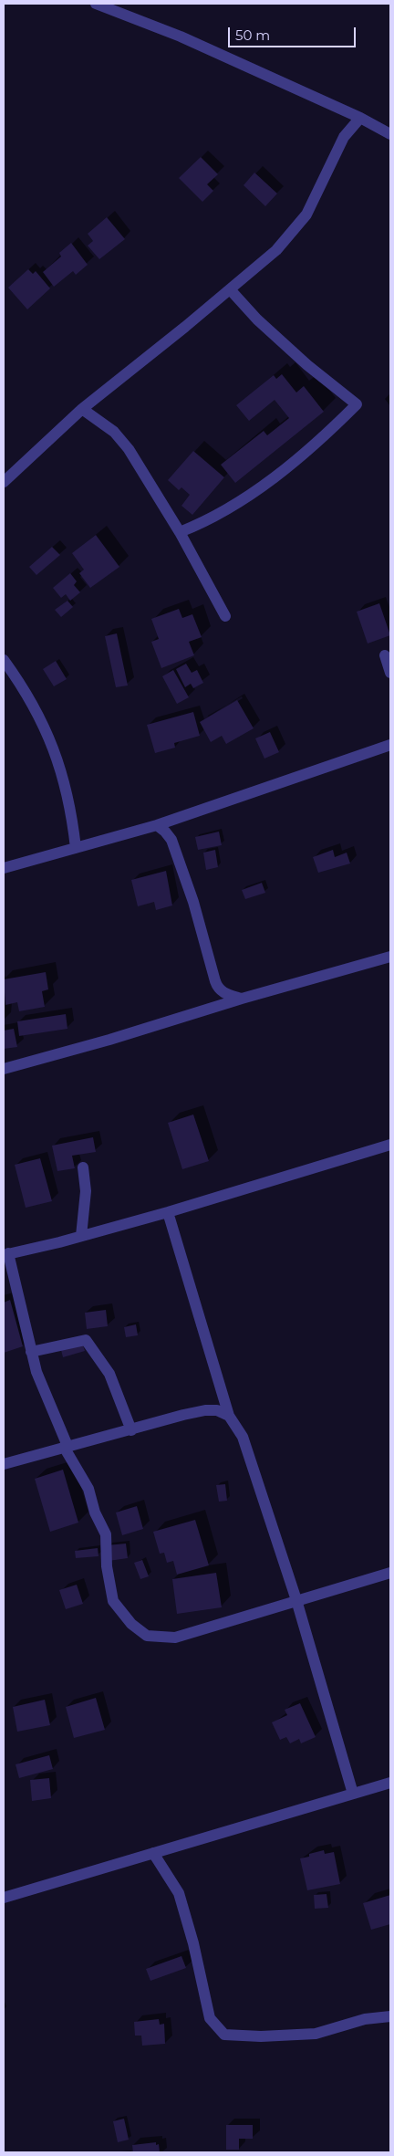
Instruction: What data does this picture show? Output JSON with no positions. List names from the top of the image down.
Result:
{
  "scale_bar": "50 m"
}
